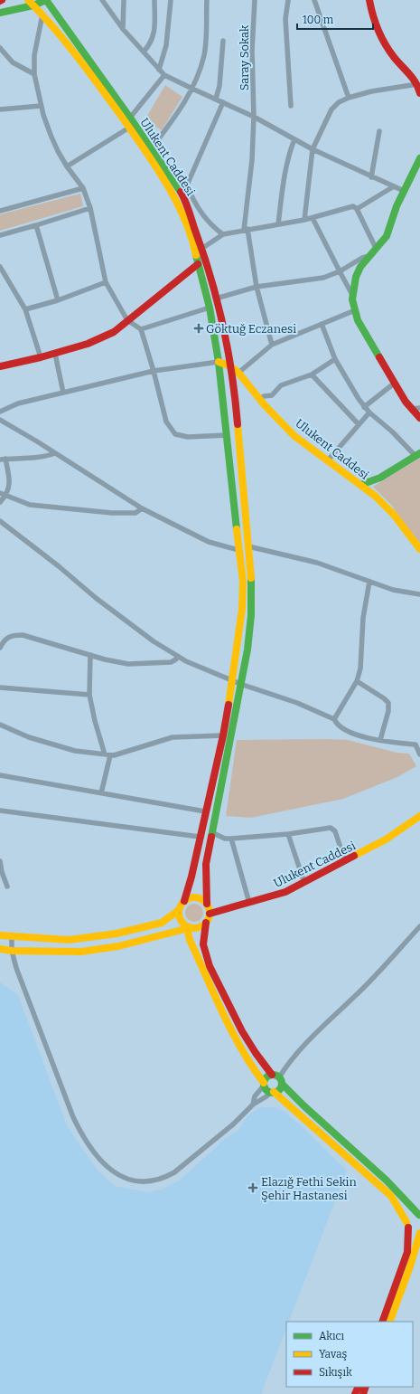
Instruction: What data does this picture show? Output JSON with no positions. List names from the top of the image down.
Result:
{
  "streets": {
    "street": ["Saray Sokak", "Ulukent Caddesi"]
  },
  "places": {
    "health": ["Göktuğ Eczanesi", "Elazığ Fethi Sekin Şehir Hastanesi"]
  },
  "legend": ["Akıcı", "Yavaş", "Sıkışık"],
  "scale_bar": "100 m"
}
